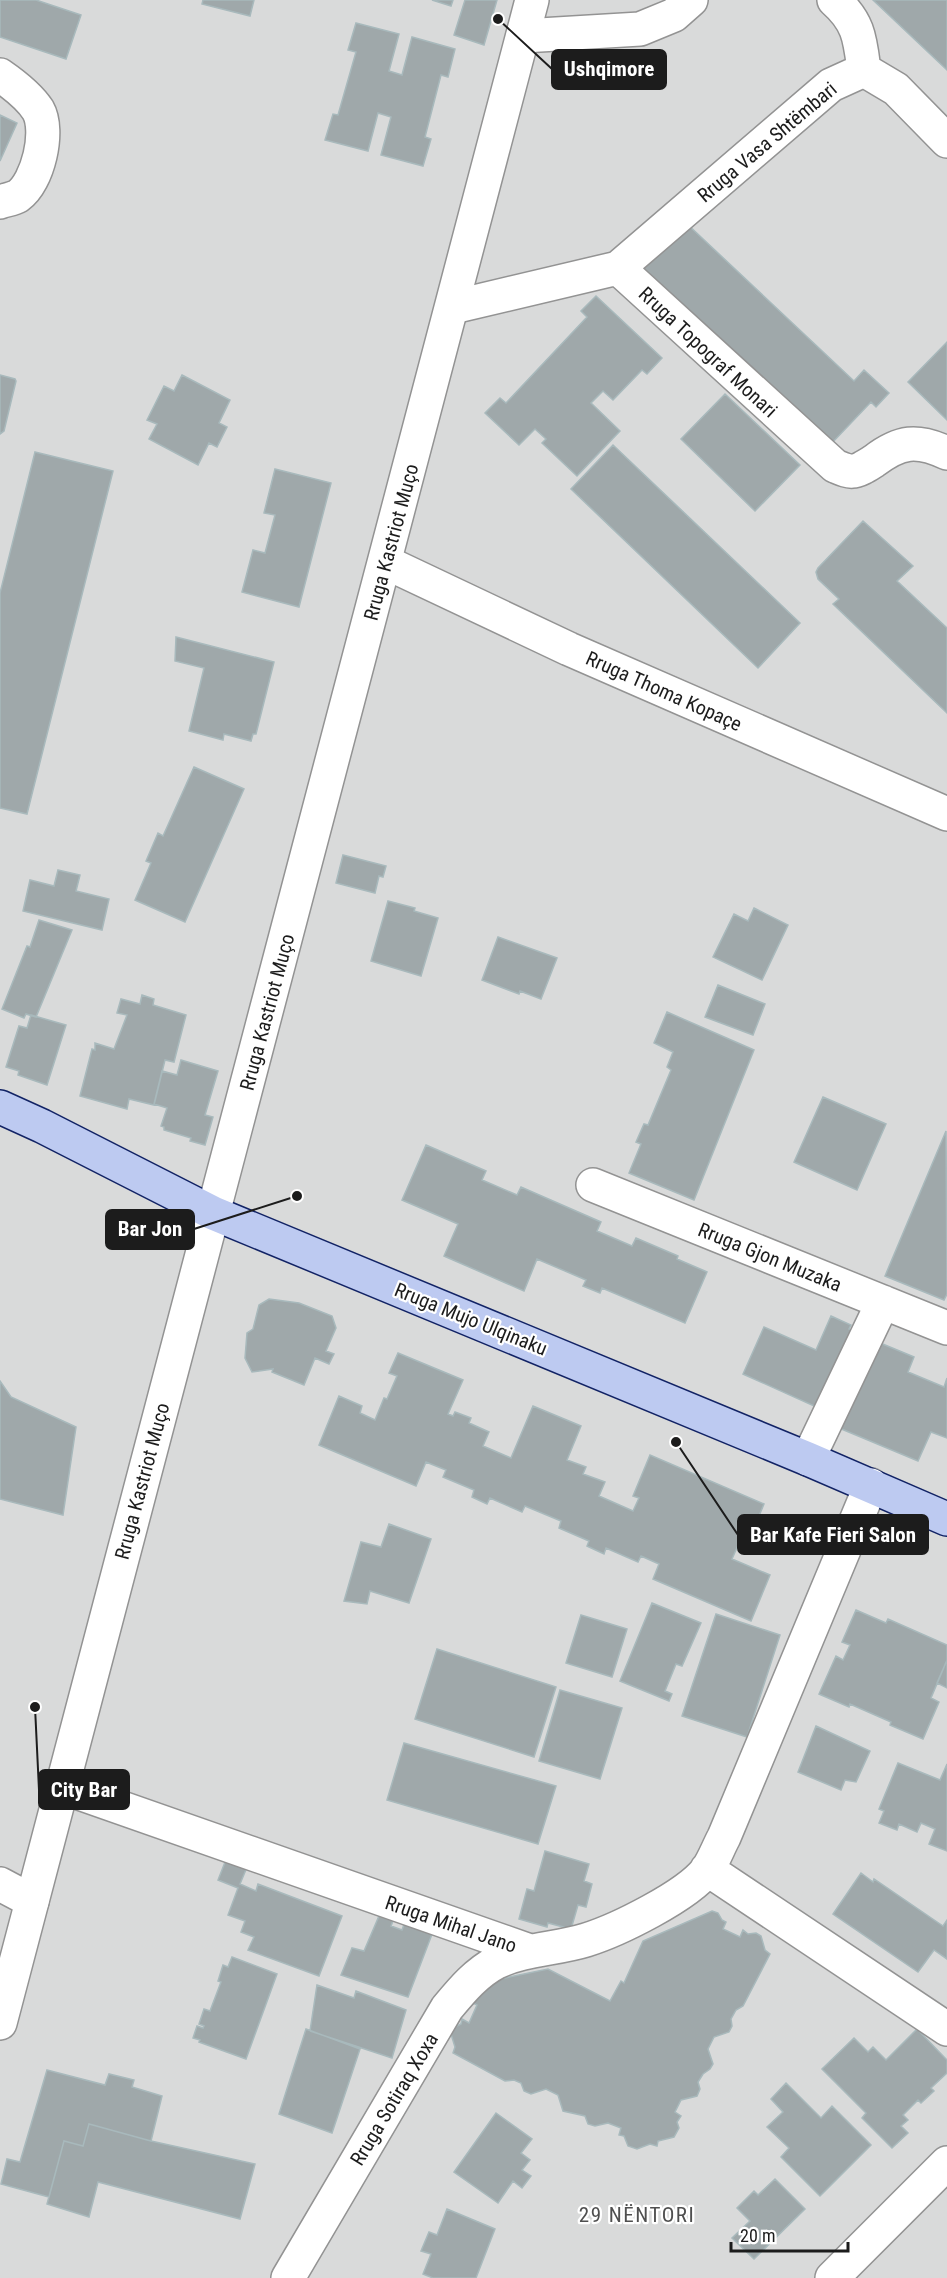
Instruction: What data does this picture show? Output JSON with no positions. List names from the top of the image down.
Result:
{
  "streets": {
    "main road": ["Rruga Mujo Ulqinaku"],
    "street": [
      "Rruga Vasa Shtëmbari",
      "Rruga Topograf Monari",
      "Rruga Kastriot Muço",
      "Rruga Thoma Kopaçe",
      "Rruga Gjon Muzaka",
      "Rruga Mihal Jano",
      "Rruga Sotiraq Xoxa"
    ]
  },
  "crossings": [
    ["Rruga Vasa Shtëmbari", "Rruga Topograf Monari"],
    ["Rruga Kastriot Muço", "Rruga Thoma Kopaçe"],
    ["Rruga Kastriot Muço", "Rruga Mujo Ulqinaku"],
    ["Rruga Kastriot Muço", "Rruga Mihal Jano"],
    ["Rruga Mujo Ulqinaku", "Rruga Mihal Jano"],
    ["Rruga Mihal Jano", "Rruga Sotiraq Xoxa"]
  ],
  "districts": ["29 NËNTORI"],
  "places": [
    "Ushqimore",
    "Bar Jon",
    "Bar Kafe Fieri Salon",
    "City Bar"
  ],
  "scale_bar": "20 m"
}
